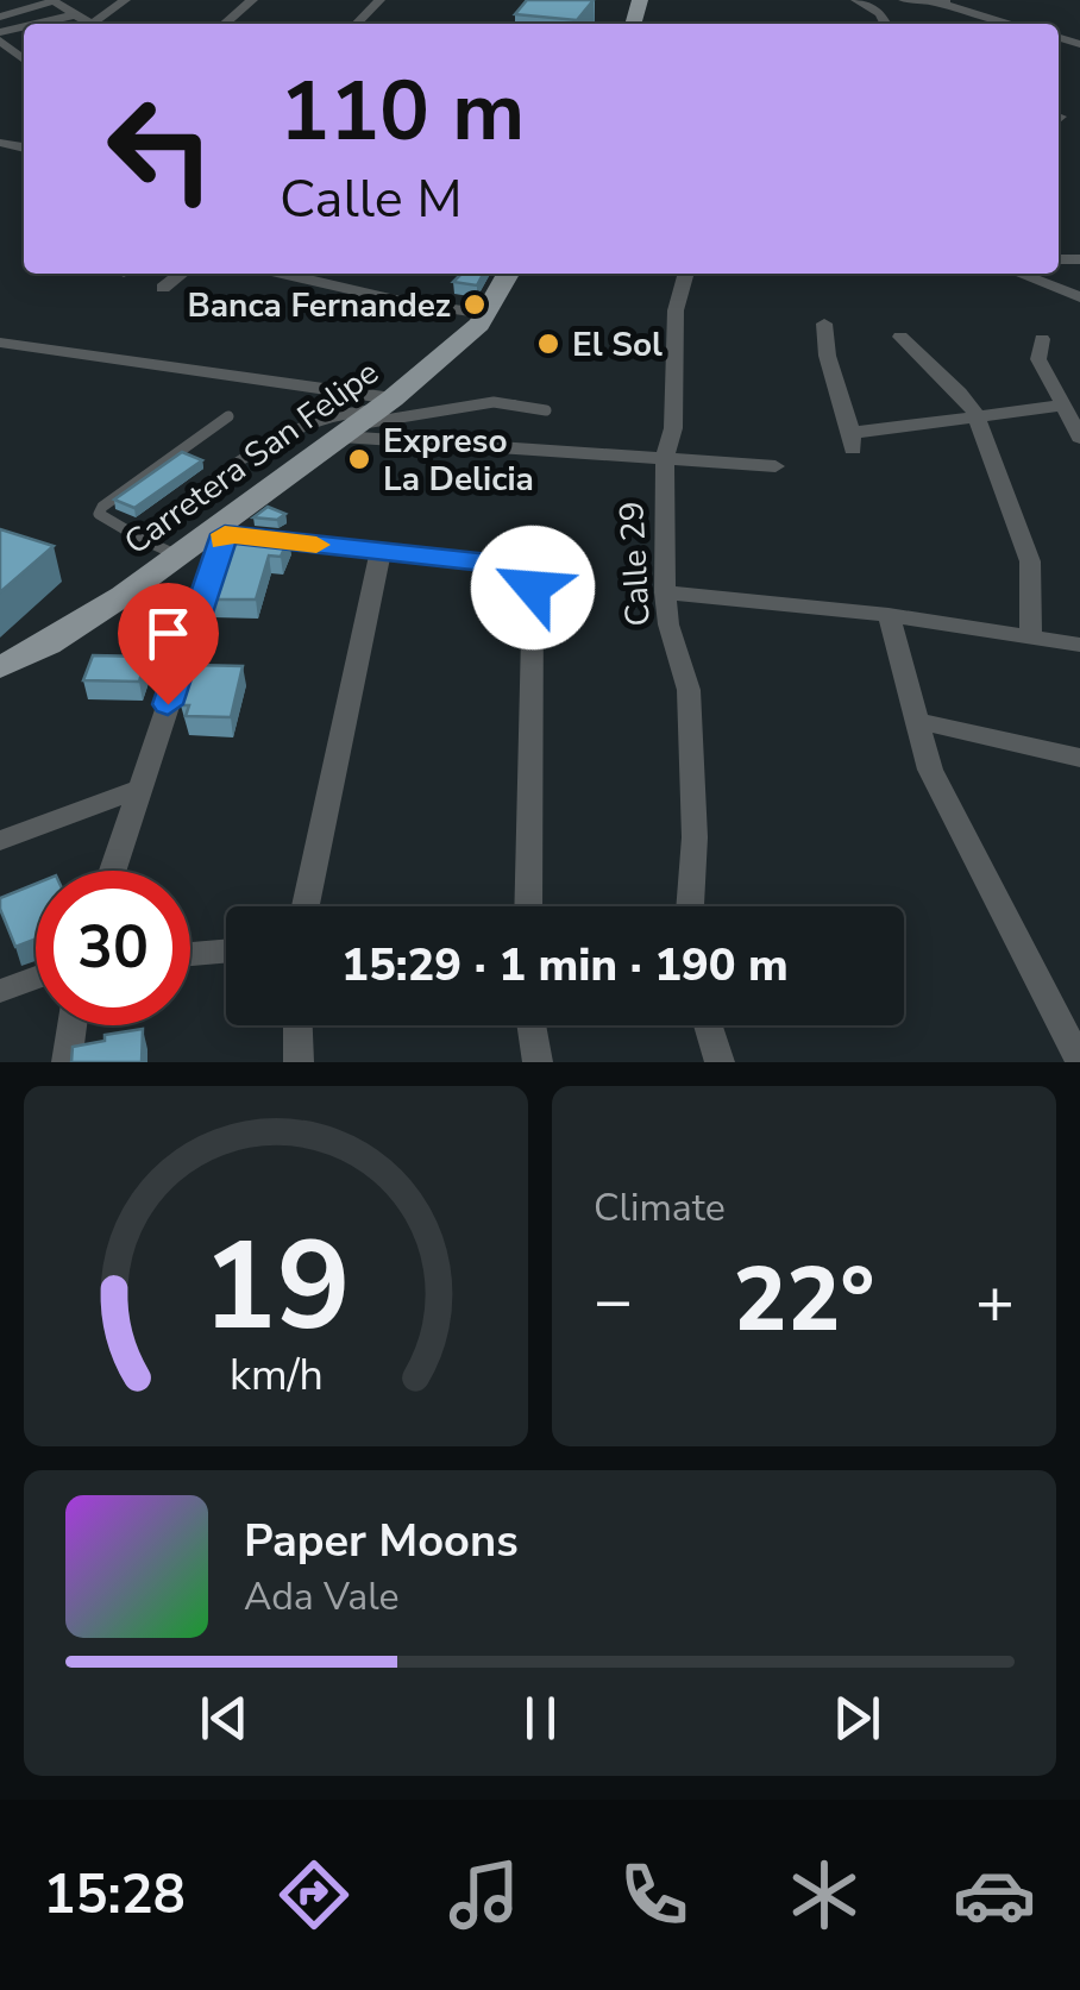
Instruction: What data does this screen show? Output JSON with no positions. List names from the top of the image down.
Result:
{
  "streets": {
    "main road": ["Carretera San Felipe"],
    "street": ["Calle 29"]
  },
  "places": ["Banca Fernandez", "El Sol", "Expreso La Delicia"],
  "page": {
    "turn": ["110 m", "Calle M"],
    "limit": "30",
    "trip": "15:29 · 1 min · 190 m",
    "tile": "Climate",
    "heat": ["−", "22°", "+"],
    "song": ["Paper Moons", "Ada Vale"],
    "tabs": "15:28",
    "gauge": ["19", "km/h"]
  }
}
